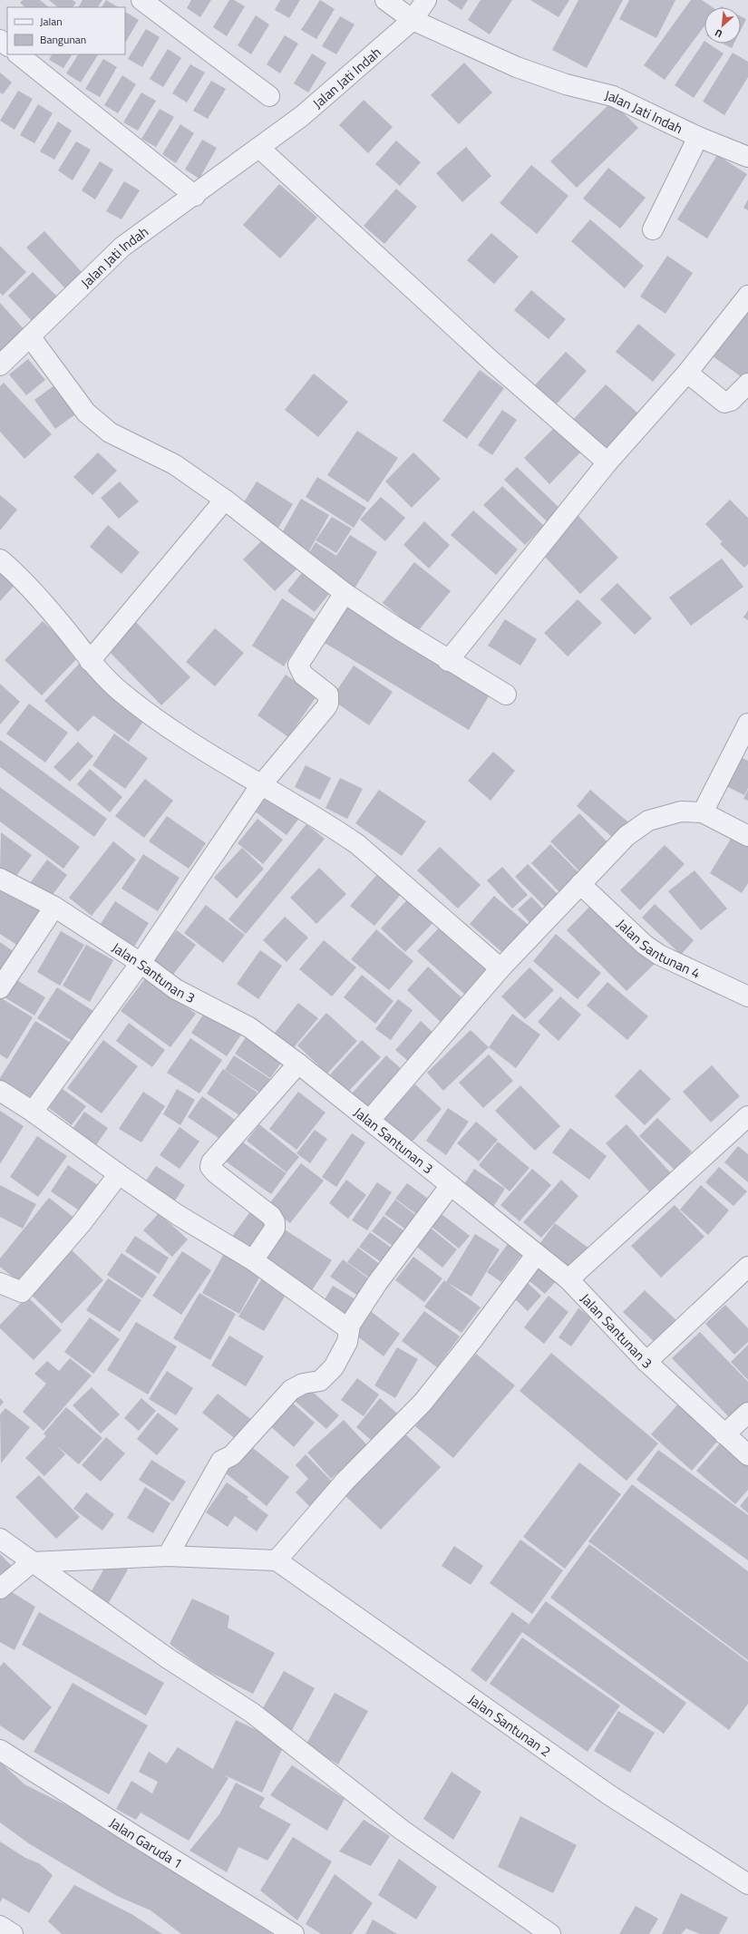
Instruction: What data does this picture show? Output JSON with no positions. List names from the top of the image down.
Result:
{
  "streets": {
    "street": [
      "Jalan Jati Indah",
      "Jalan Santunan 4",
      "Jalan Santunan 3",
      "Jalan Santunan 2",
      "Jalan Garuda 1"
    ]
  },
  "legend": ["Jalan", "Bangunan"],
  "north": "bottom left"
}
